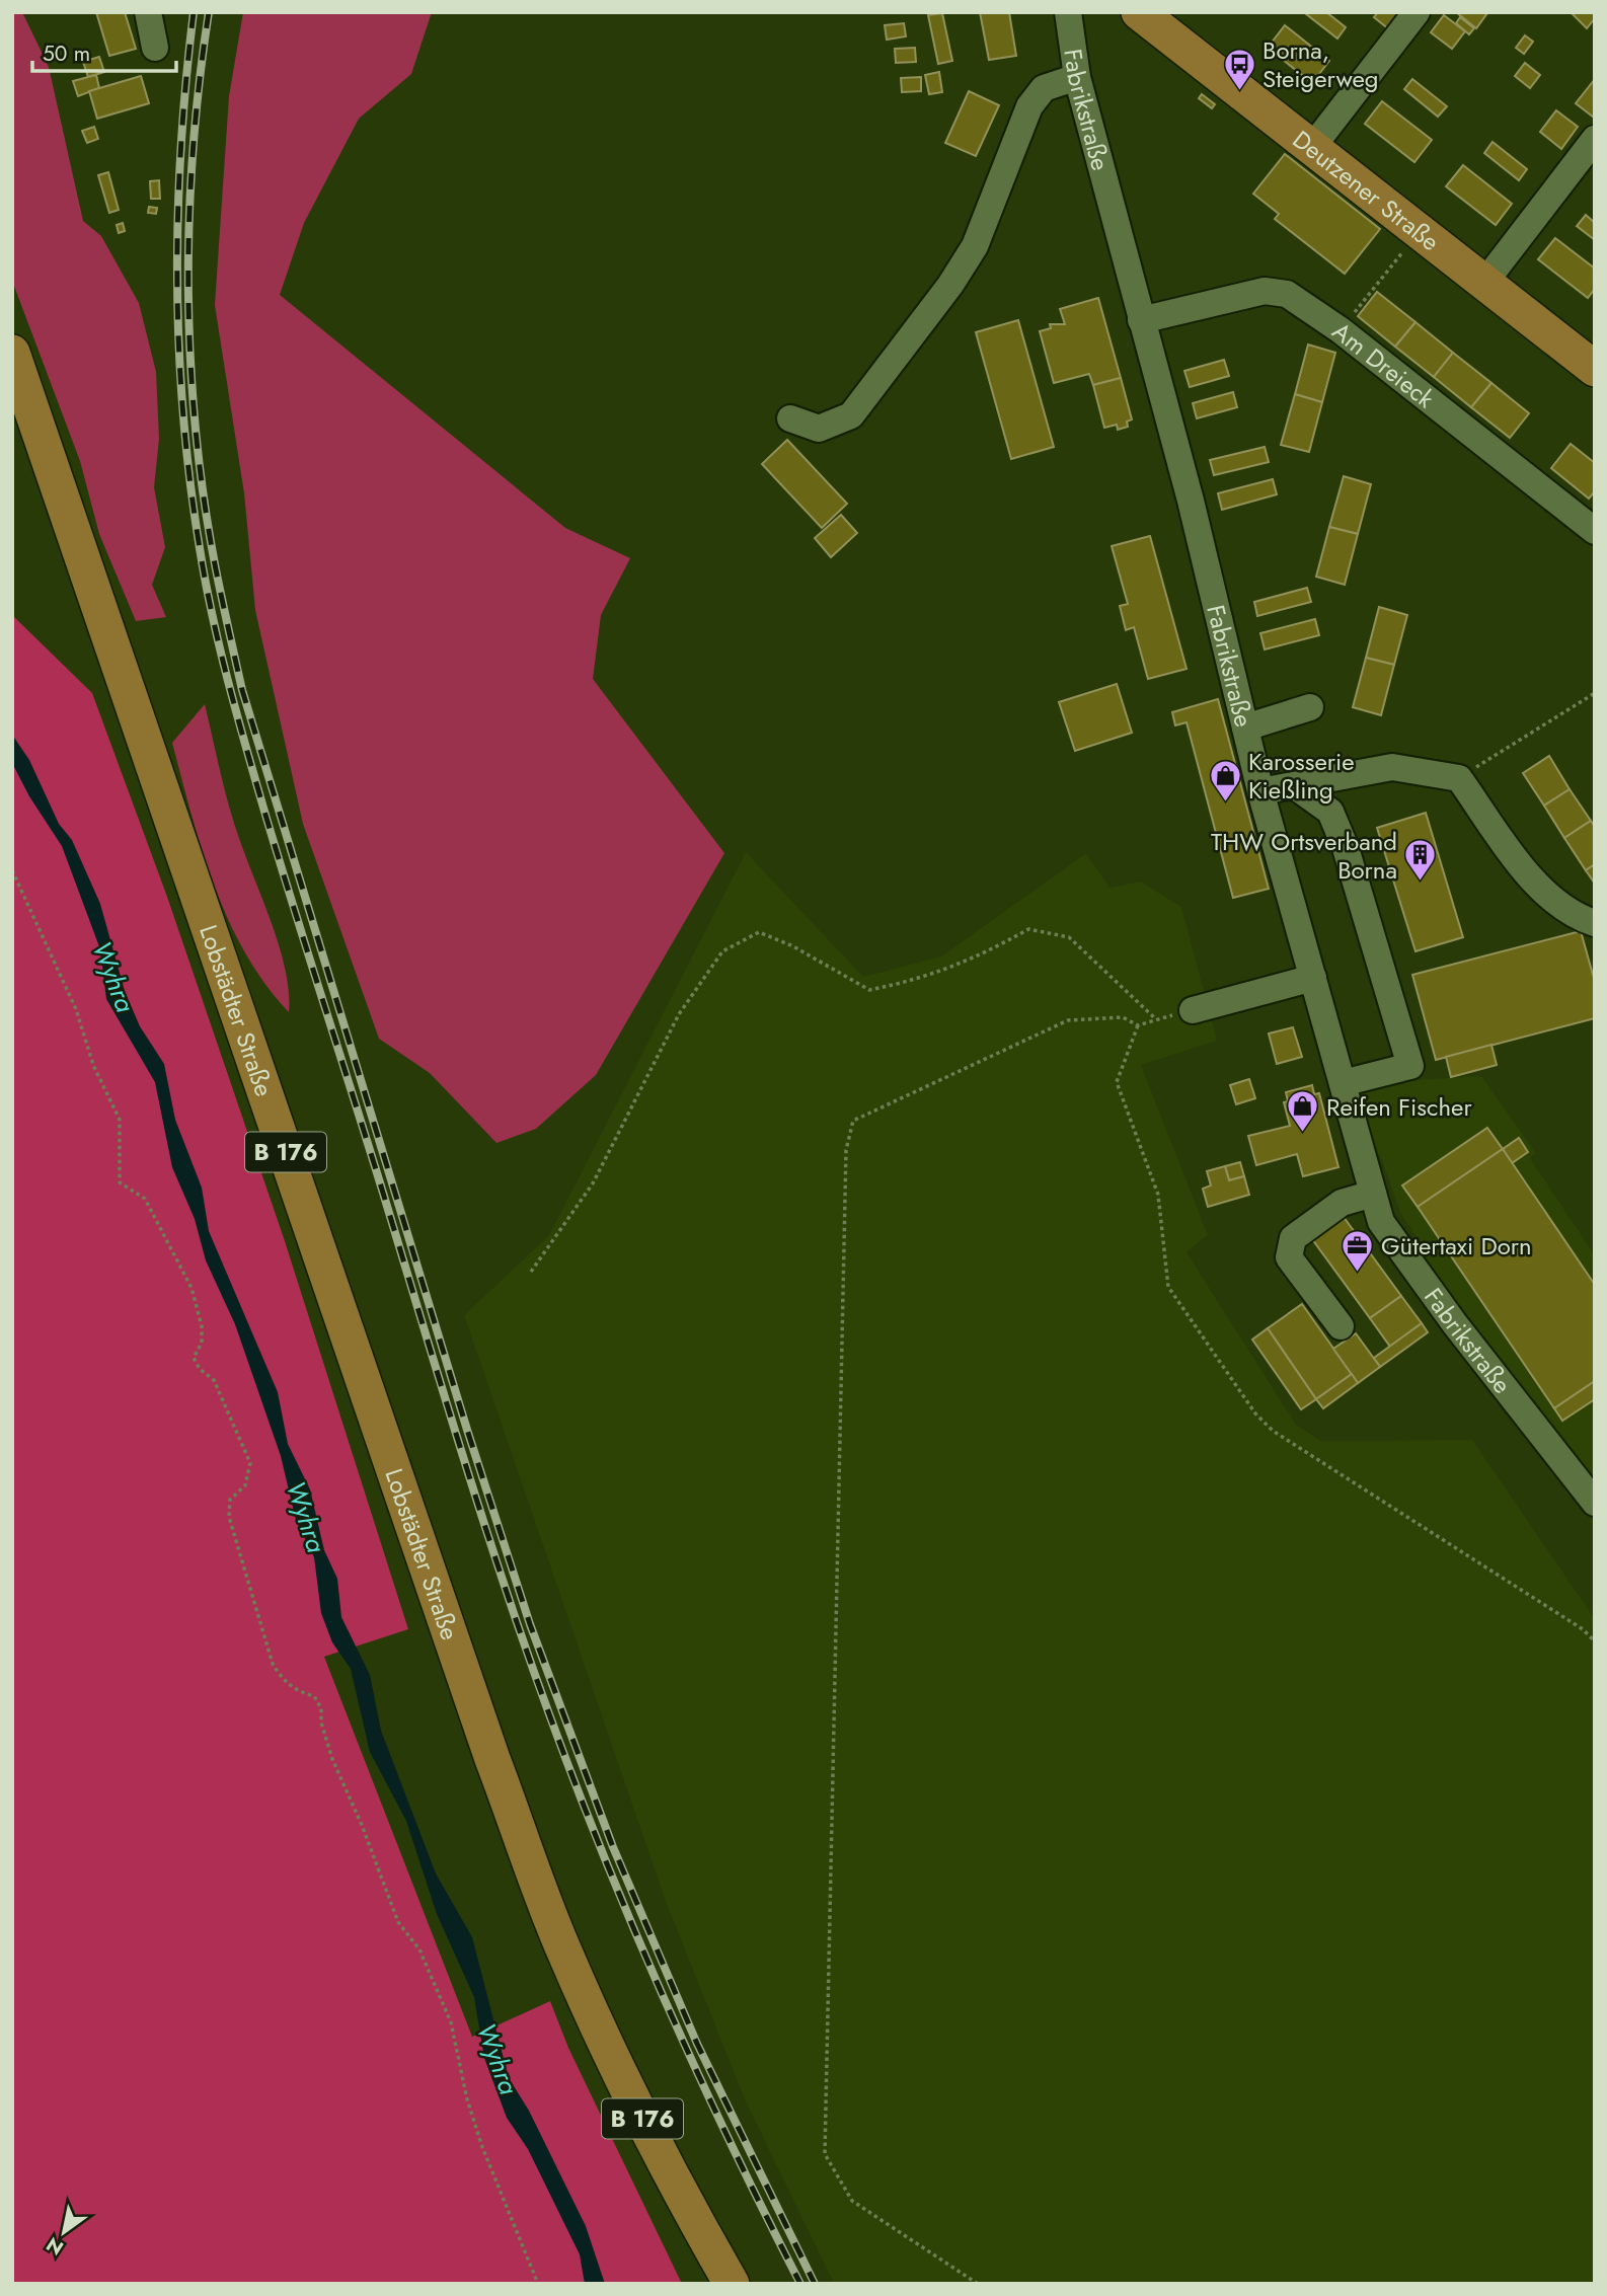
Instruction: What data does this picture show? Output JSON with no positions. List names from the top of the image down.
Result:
{
  "streets": {
    "main road": ["Deutzener Straße", "Lobstädter Straße", "B 176"],
    "street": ["Fabrikstraße", "Am Dreieck"]
  },
  "crossings": [
    ["Fabrikstraße", "Am Dreieck"]
  ],
  "water": ["Wyhra"],
  "places": {
    "bus stop": ["Borna, Steigerweg"],
    "shop": ["Karosserie Kießling", "Reifen Fischer"],
    "building": ["THW Ortsverband Borna"],
    "office": ["Gütertaxi Dorn"]
  },
  "scale_bar": "50 m",
  "north": "bottom left"
}
